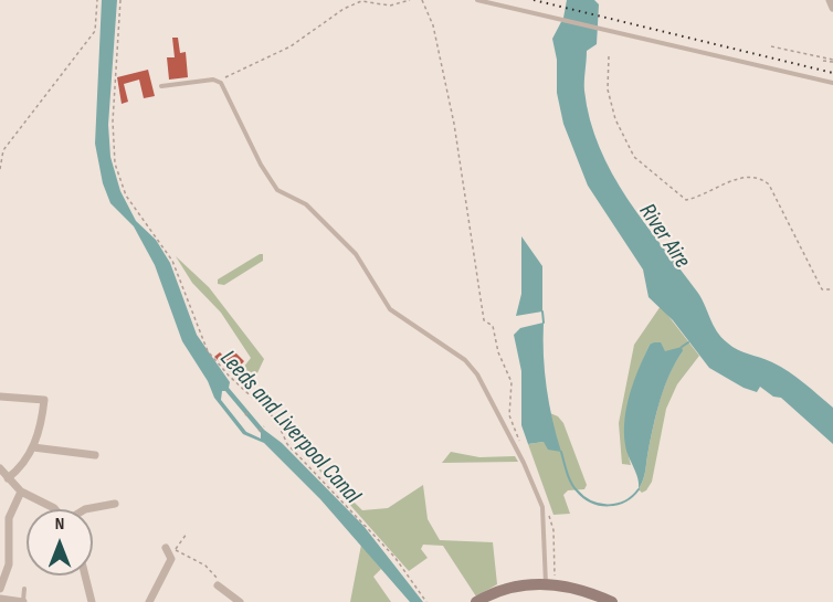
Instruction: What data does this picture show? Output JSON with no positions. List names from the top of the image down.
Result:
{
  "water": ["River Aire", "Leeds and Liverpool Canal"],
  "north": "top"
}
